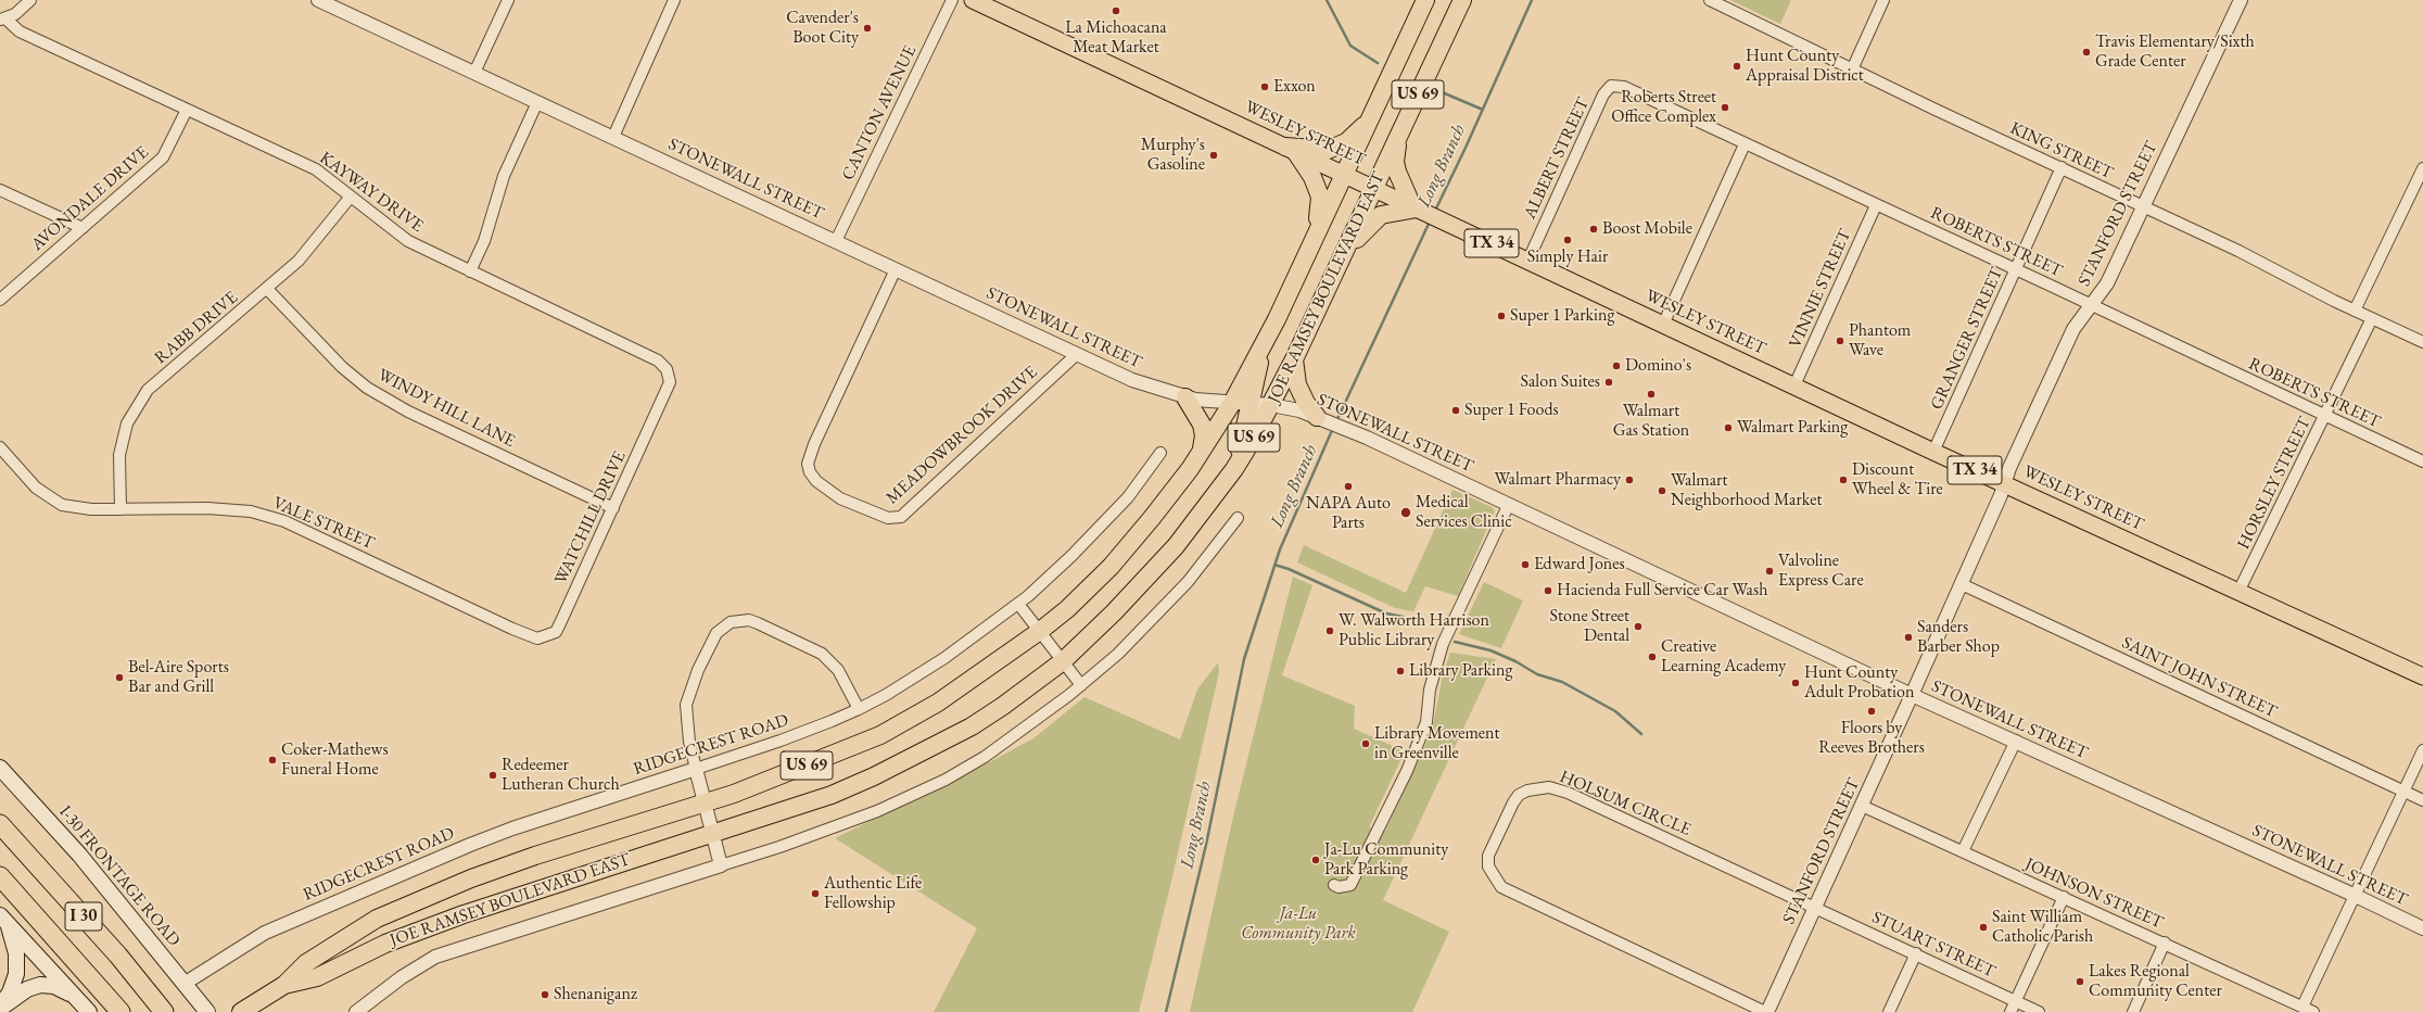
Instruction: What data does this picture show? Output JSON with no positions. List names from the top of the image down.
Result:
{
  "streets": {
    "highway": ["US 69", "JOE RAMSEY BOULEVARD EAST", "I 30"],
    "main road": ["WESLEY STREET", "TX 34", "I-30 FRONTAGE ROAD"],
    "street": [
      "CANTON AVENUE",
      "KING STREET",
      "ALBERT STREET",
      "STONEWALL STREET",
      "KAYWAY DRIVE",
      "AVONDALE DRIVE",
      "STANFORD STREET",
      "ROBERTS STREET",
      "VINNIE STREET",
      "RABB DRIVE",
      "GRANGER STREET",
      "WINDY HILL LANE",
      "MEADOWBROOK DRIVE",
      "HORSLEY STREET",
      "WATCHILL DRIVE",
      "VALE STREET",
      "SAINT JOHN STREET",
      "RIDGECREST ROAD",
      "HOLSUM CIRCLE",
      "JOHNSON STREET",
      "STUART STREET"
    ]
  },
  "crossings": [
    ["US 69", "JOE RAMSEY BOULEVARD EAST"],
    ["CANTON AVENUE", "STONEWALL STREET"],
    ["WESLEY STREET", "ALBERT STREET"],
    ["WESLEY STREET", "STANFORD STREET"],
    ["WESLEY STREET", "JOE RAMSEY BOULEVARD EAST"],
    ["WESLEY STREET", "VINNIE STREET"],
    ["WESLEY STREET", "GRANGER STREET"],
    ["WESLEY STREET", "HORSLEY STREET"],
    ["KING STREET", "STANFORD STREET"],
    ["KING STREET", "GRANGER STREET"],
    ["KING STREET", "HORSLEY STREET"],
    ["ALBERT STREET", "ROBERTS STREET"],
    ["STONEWALL STREET", "STANFORD STREET"],
    ["STONEWALL STREET", "JOE RAMSEY BOULEVARD EAST"],
    ["STONEWALL STREET", "MEADOWBROOK DRIVE"],
    ["KAYWAY DRIVE", "AVONDALE DRIVE"],
    ["KAYWAY DRIVE", "RABB DRIVE"],
    ["KAYWAY DRIVE", "WATCHILL DRIVE"],
    ["STANFORD STREET", "ROBERTS STREET"],
    ["STANFORD STREET", "SAINT JOHN STREET"],
    ["STANFORD STREET", "HOLSUM CIRCLE"],
    ["STANFORD STREET", "JOHNSON STREET"],
    ["STANFORD STREET", "STUART STREET"],
    ["ROBERTS STREET", "VINNIE STREET"],
    ["ROBERTS STREET", "GRANGER STREET"],
    ["ROBERTS STREET", "HORSLEY STREET"],
    ["RABB DRIVE", "WINDY HILL LANE"],
    ["RABB DRIVE", "VALE STREET"],
    ["WINDY HILL LANE", "WATCHILL DRIVE"],
    ["WATCHILL DRIVE", "VALE STREET"],
    ["RIDGECREST ROAD", "I-30 FRONTAGE ROAD"],
    ["HOLSUM CIRCLE", "STUART STREET"]
  ],
  "water": ["Long Branch"],
  "parks": ["Ja-Lu Community Park"],
  "places": [
    "La Michoacana Meat Market",
    "Cavender's Boot City",
    "Travis Elementary/Sixth Grade Center",
    "Hunt County Appraisal District",
    "Exxon",
    "Roberts Street Office Complex",
    "Murphy's Gasoline",
    "Boost Mobile",
    "Simply Hair",
    "Super 1 Parking",
    "Phantom Wave",
    "Domino's",
    "Salon Suites",
    "Walmart Gas Station",
    "Super 1 Foods",
    "Walmart Parking",
    "Walmart Pharmacy",
    "Discount Wheel & Tire",
    "NAPA Auto Parts",
    "Walmart Neighborhood Market",
    "Medical Services Clinic",
    "Edward Jones",
    "Valvoline Express Care",
    "Hacienda Full Service Car Wash",
    "Stone Street Dental",
    "W. Walworth Harrison Public Library",
    "Sanders Barber Shop",
    "Creative Learning Academy",
    "Library Parking",
    "Bel-Aire Sports Bar and Grill",
    "Hunt County Adult Probation",
    "Floors by Reeves Brothers",
    "Library Movement in Greenville",
    "Coker-Mathews Funeral Home",
    "Redeemer Lutheran Church",
    "Ja-Lu Community Park Parking",
    "Authentic Life Fellowship",
    "Saint William Catholic Parish",
    "Lakes Regional Community Center",
    "Shenaniganz"
  ]
}
